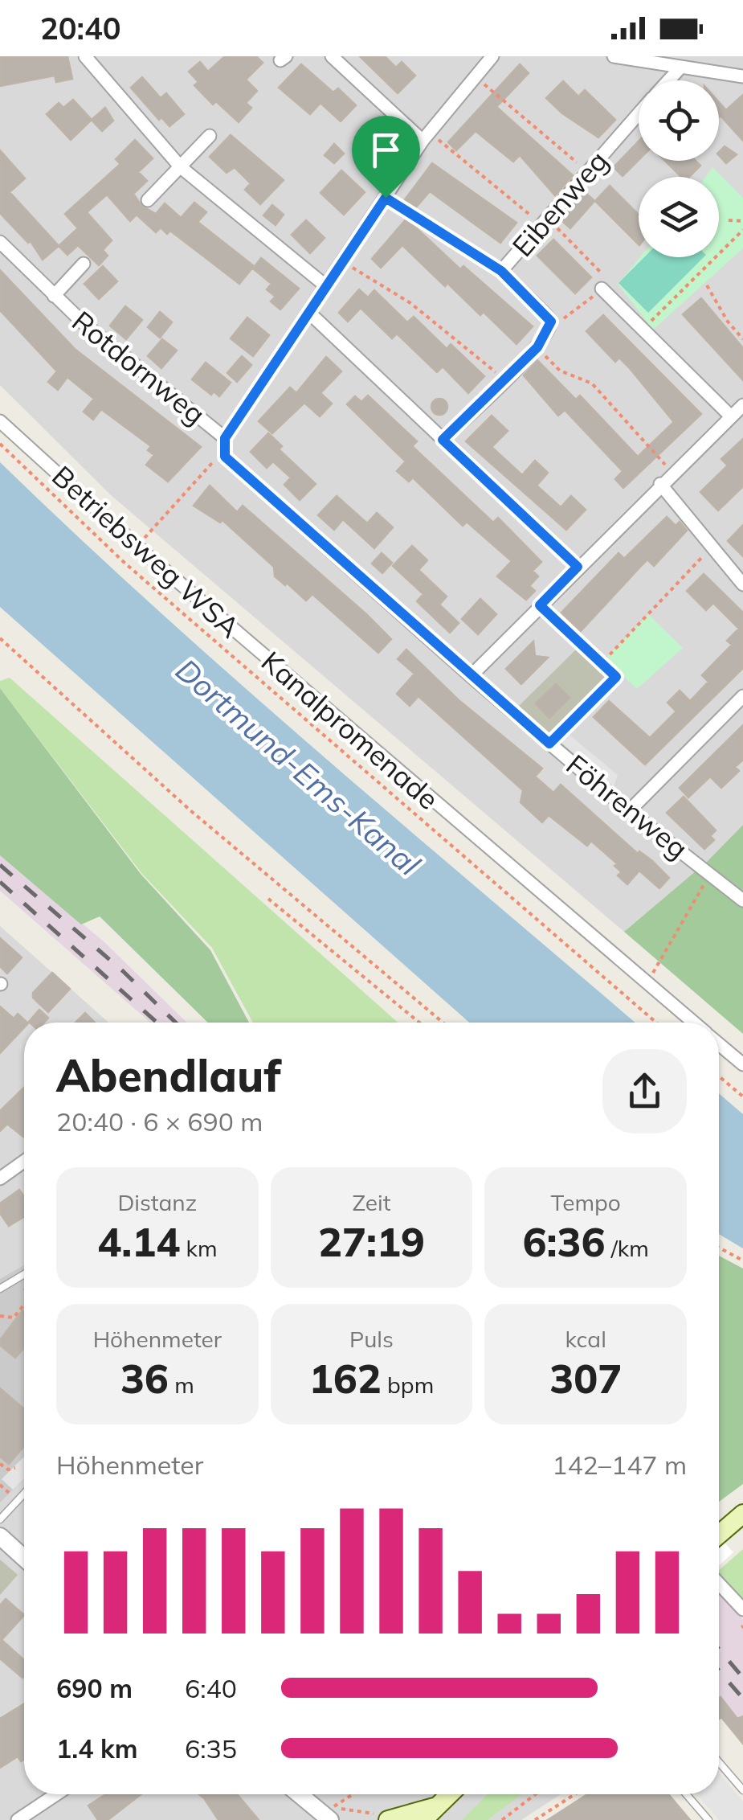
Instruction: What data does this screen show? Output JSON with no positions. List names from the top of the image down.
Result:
{
  "streets": {
    "street": [
      "Eibenweg",
      "Rotdornweg",
      "Kanalpromenade",
      "Föhrenweg"
    ],
    "path": ["Betriebsweg WSA"]
  },
  "water": ["Dortmund-Ems-Kanal"],
  "page": {
    "status": "20:40",
    "heading": ["Abendlauf", "20:40 · 6 × 690 m"],
    "stats": [
      ["Distanz", "4.14 km"],
      ["Zeit", "27:19"],
      ["Tempo", "6:36 /km"],
      ["Höhenmeter", "36 m"],
      ["Puls", "162 bpm"],
      ["kcal", "307"]
    ],
    "chart": ["Höhenmeter", "142–147 m"],
    "list": [
      {
        "name": "690 m",
        "note": "6:40"
      },
      {
        "name": "1.4 km",
        "note": "6:35"
      }
    ]
  }
}
